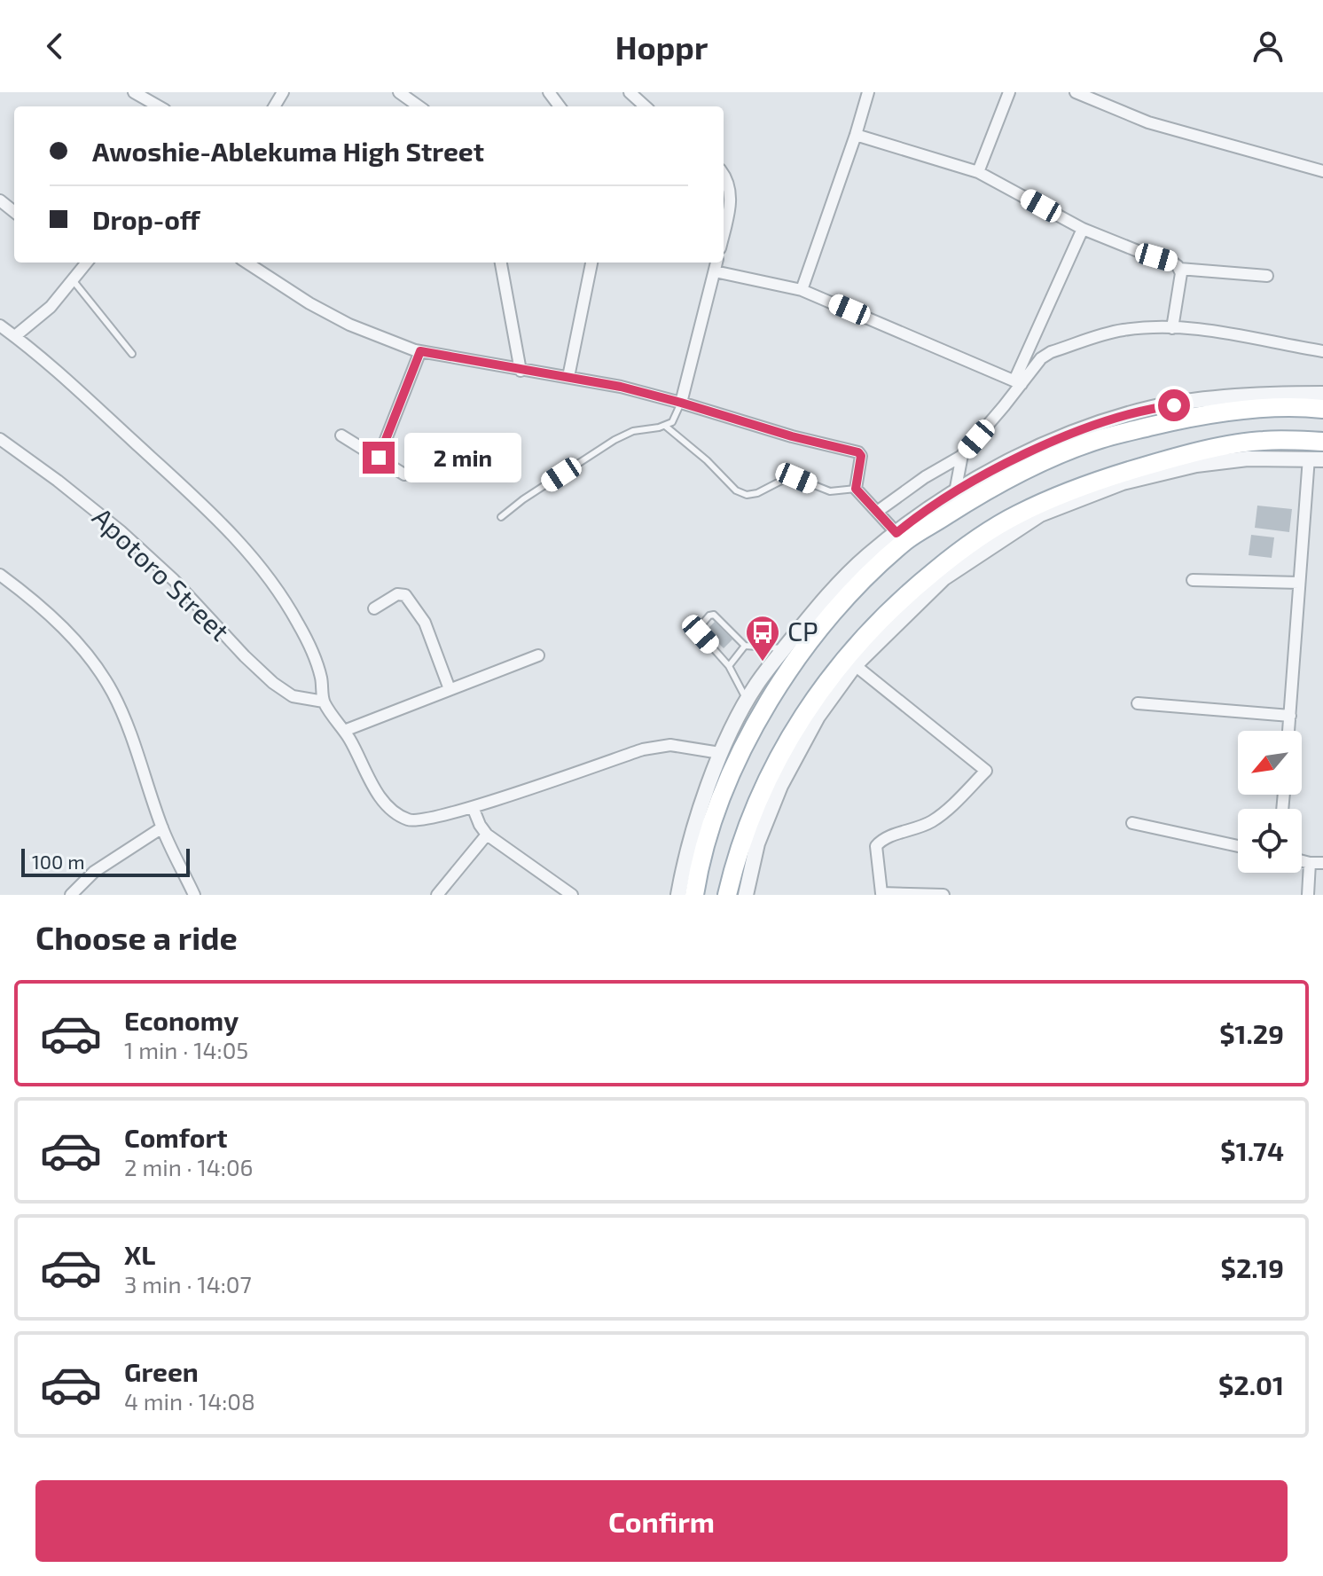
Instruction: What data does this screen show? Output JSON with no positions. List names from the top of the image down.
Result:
{
  "streets": {
    "street": ["Apotoro Street"]
  },
  "places": {
    "bus stop": ["CP"]
  },
  "scale_bar": "100 m",
  "north": "bottom left",
  "page": {
    "header": "Hoppr",
    "banner": ["Awoshie-Ablekuma High Street", "Drop-off"],
    "bubble": "2 min",
    "scale": "100 m",
    "heading": "Choose a ride",
    "list": [
      {
        "name": "Economy",
        "note": "1 min · 14:05",
        "value": "$1.29"
      },
      {
        "name": "Comfort",
        "note": "2 min · 14:06",
        "value": "$1.74"
      },
      {
        "name": "XL",
        "note": "3 min · 14:07",
        "value": "$2.19"
      },
      {
        "name": "Green",
        "note": "4 min · 14:08",
        "value": "$2.01"
      }
    ],
    "buttons": "Confirm"
  }
}
